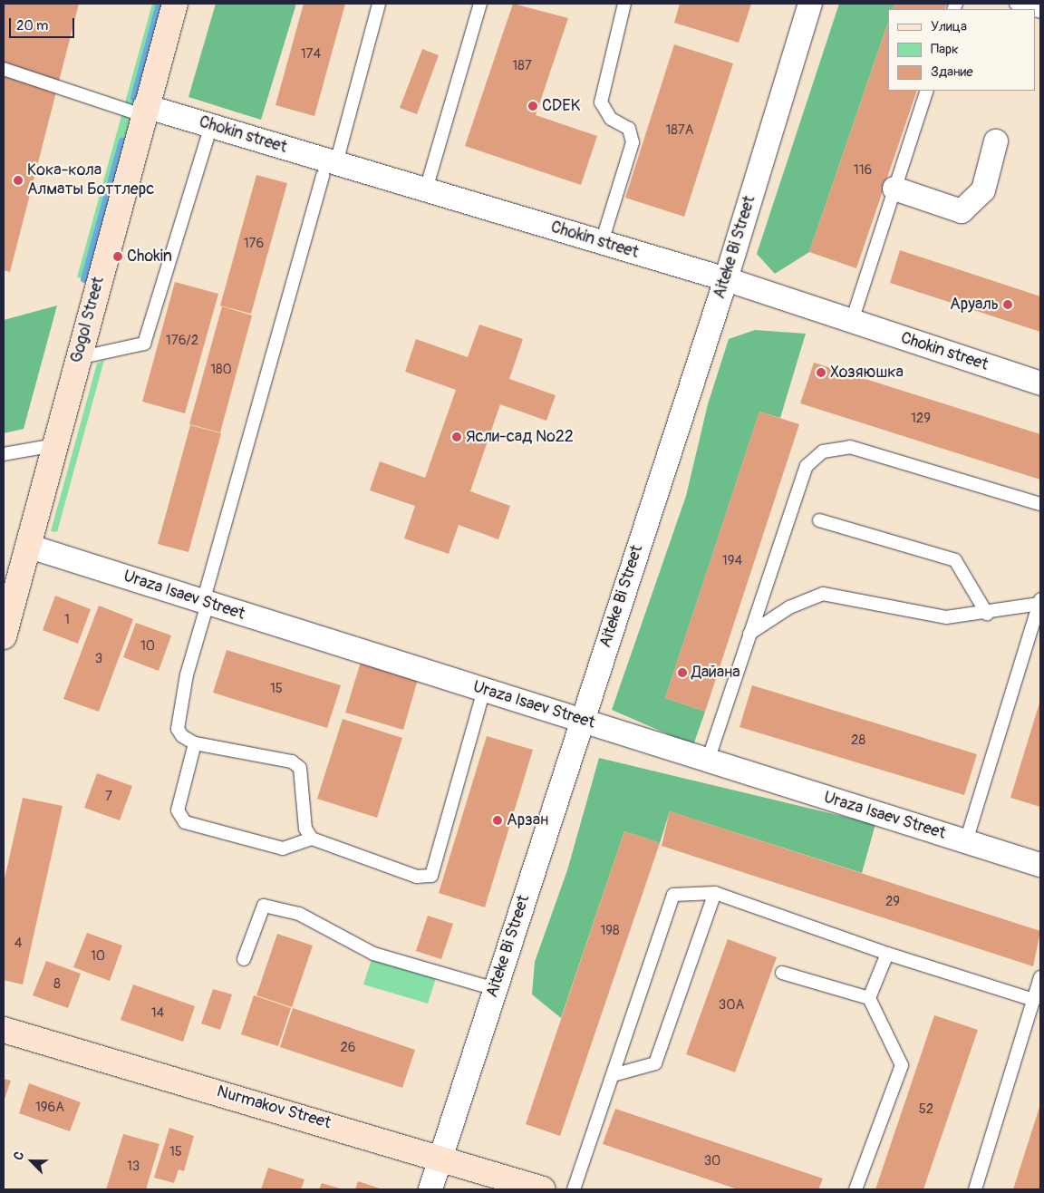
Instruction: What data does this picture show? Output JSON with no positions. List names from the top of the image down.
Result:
{
  "streets": {
    "main road": ["Gogol Street", "Nurmakov Street"],
    "street": ["Chokin street", "Aiteke Bi Street", "Uraza Isaev Street"]
  },
  "crossings": [
    ["Chokin street", "Aiteke Bi Street"],
    ["Chokin street", "Gogol Street"],
    ["Aiteke Bi Street", "Uraza Isaev Street"],
    ["Aiteke Bi Street", "Nurmakov Street"],
    ["Gogol Street", "Uraza Isaev Street"]
  ],
  "places": [
    "CDEK",
    "Кока-кола Алматы Боттлерс",
    "Chokin",
    "Аруаль",
    "Хозяюшка",
    "Ясли-сад №22",
    "Дайана",
    "Арзан"
  ],
  "house_numbers": [
    "174",
    "187",
    "187А",
    "116",
    "176",
    "176/2",
    "180",
    "129",
    "194",
    "1",
    "10",
    "3",
    "15",
    "28",
    "7",
    "29",
    "198",
    "4",
    "10",
    "8",
    "30А",
    "14",
    "26",
    "196А",
    "52",
    "15",
    "30",
    "13"
  ],
  "legend": ["Улица", "Парк", "Здание"],
  "scale_bar": "20 m",
  "north": "top left"
}
